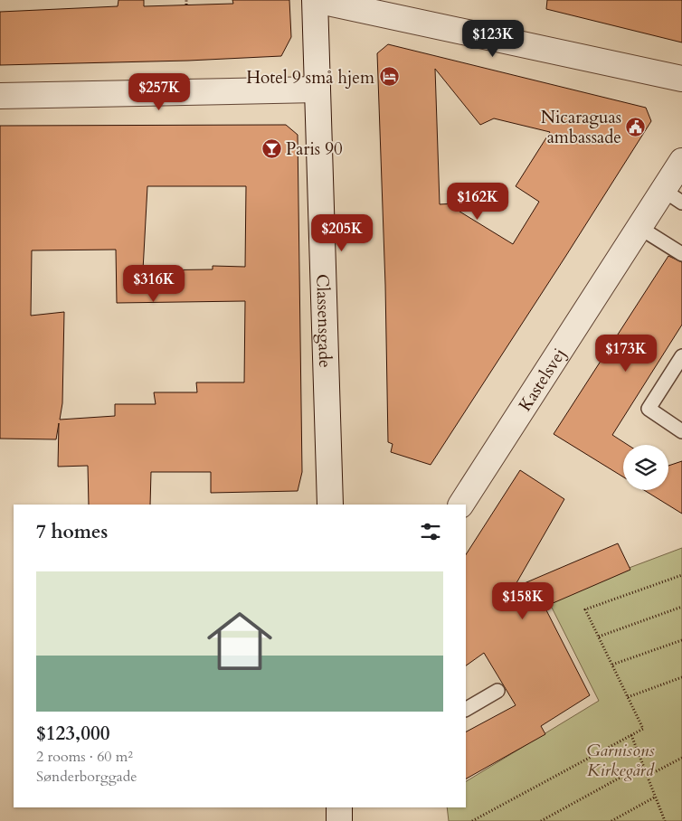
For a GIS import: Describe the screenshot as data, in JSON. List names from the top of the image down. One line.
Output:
{"streets":{"street":["Classensgade","Kastelsvej"]},"parks":["Garnisons Kirkegård"],"places":{"hotel":["Hotel 9 små hjem"],"public building":["Nicaraguas ambassade"],"bar":["Paris 90"]},"page":{"price":["$123K","$257K","$162K","$205K","$316K","$173K","$158K"],"heading":"7 homes","list":[{"name":"$123,000","note":"2 rooms · 60 m² · Sønderborggade"}]}}
